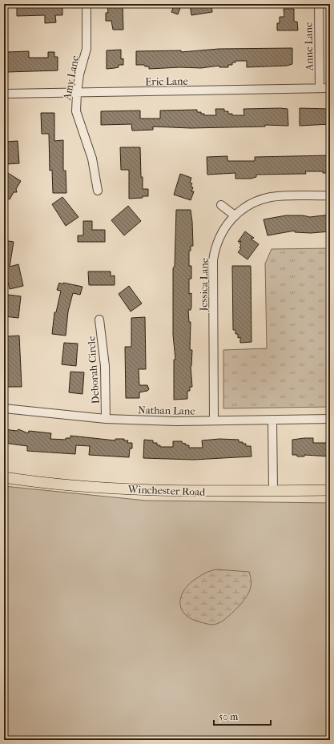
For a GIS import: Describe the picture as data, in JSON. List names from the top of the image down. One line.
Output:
{"streets":{"main road":["Winchester Road"],"street":["Anne Lane","Amy Lane","Eric Lane","Jessica Lane","Deborah Circle","Nathan Lane"]},"crossings":[["Anne Lane","Eric Lane"],["Amy Lane","Eric Lane"],["Jessica Lane","Nathan Lane"],["Deborah Circle","Nathan Lane"]],"scale_bar":"50 m"}
